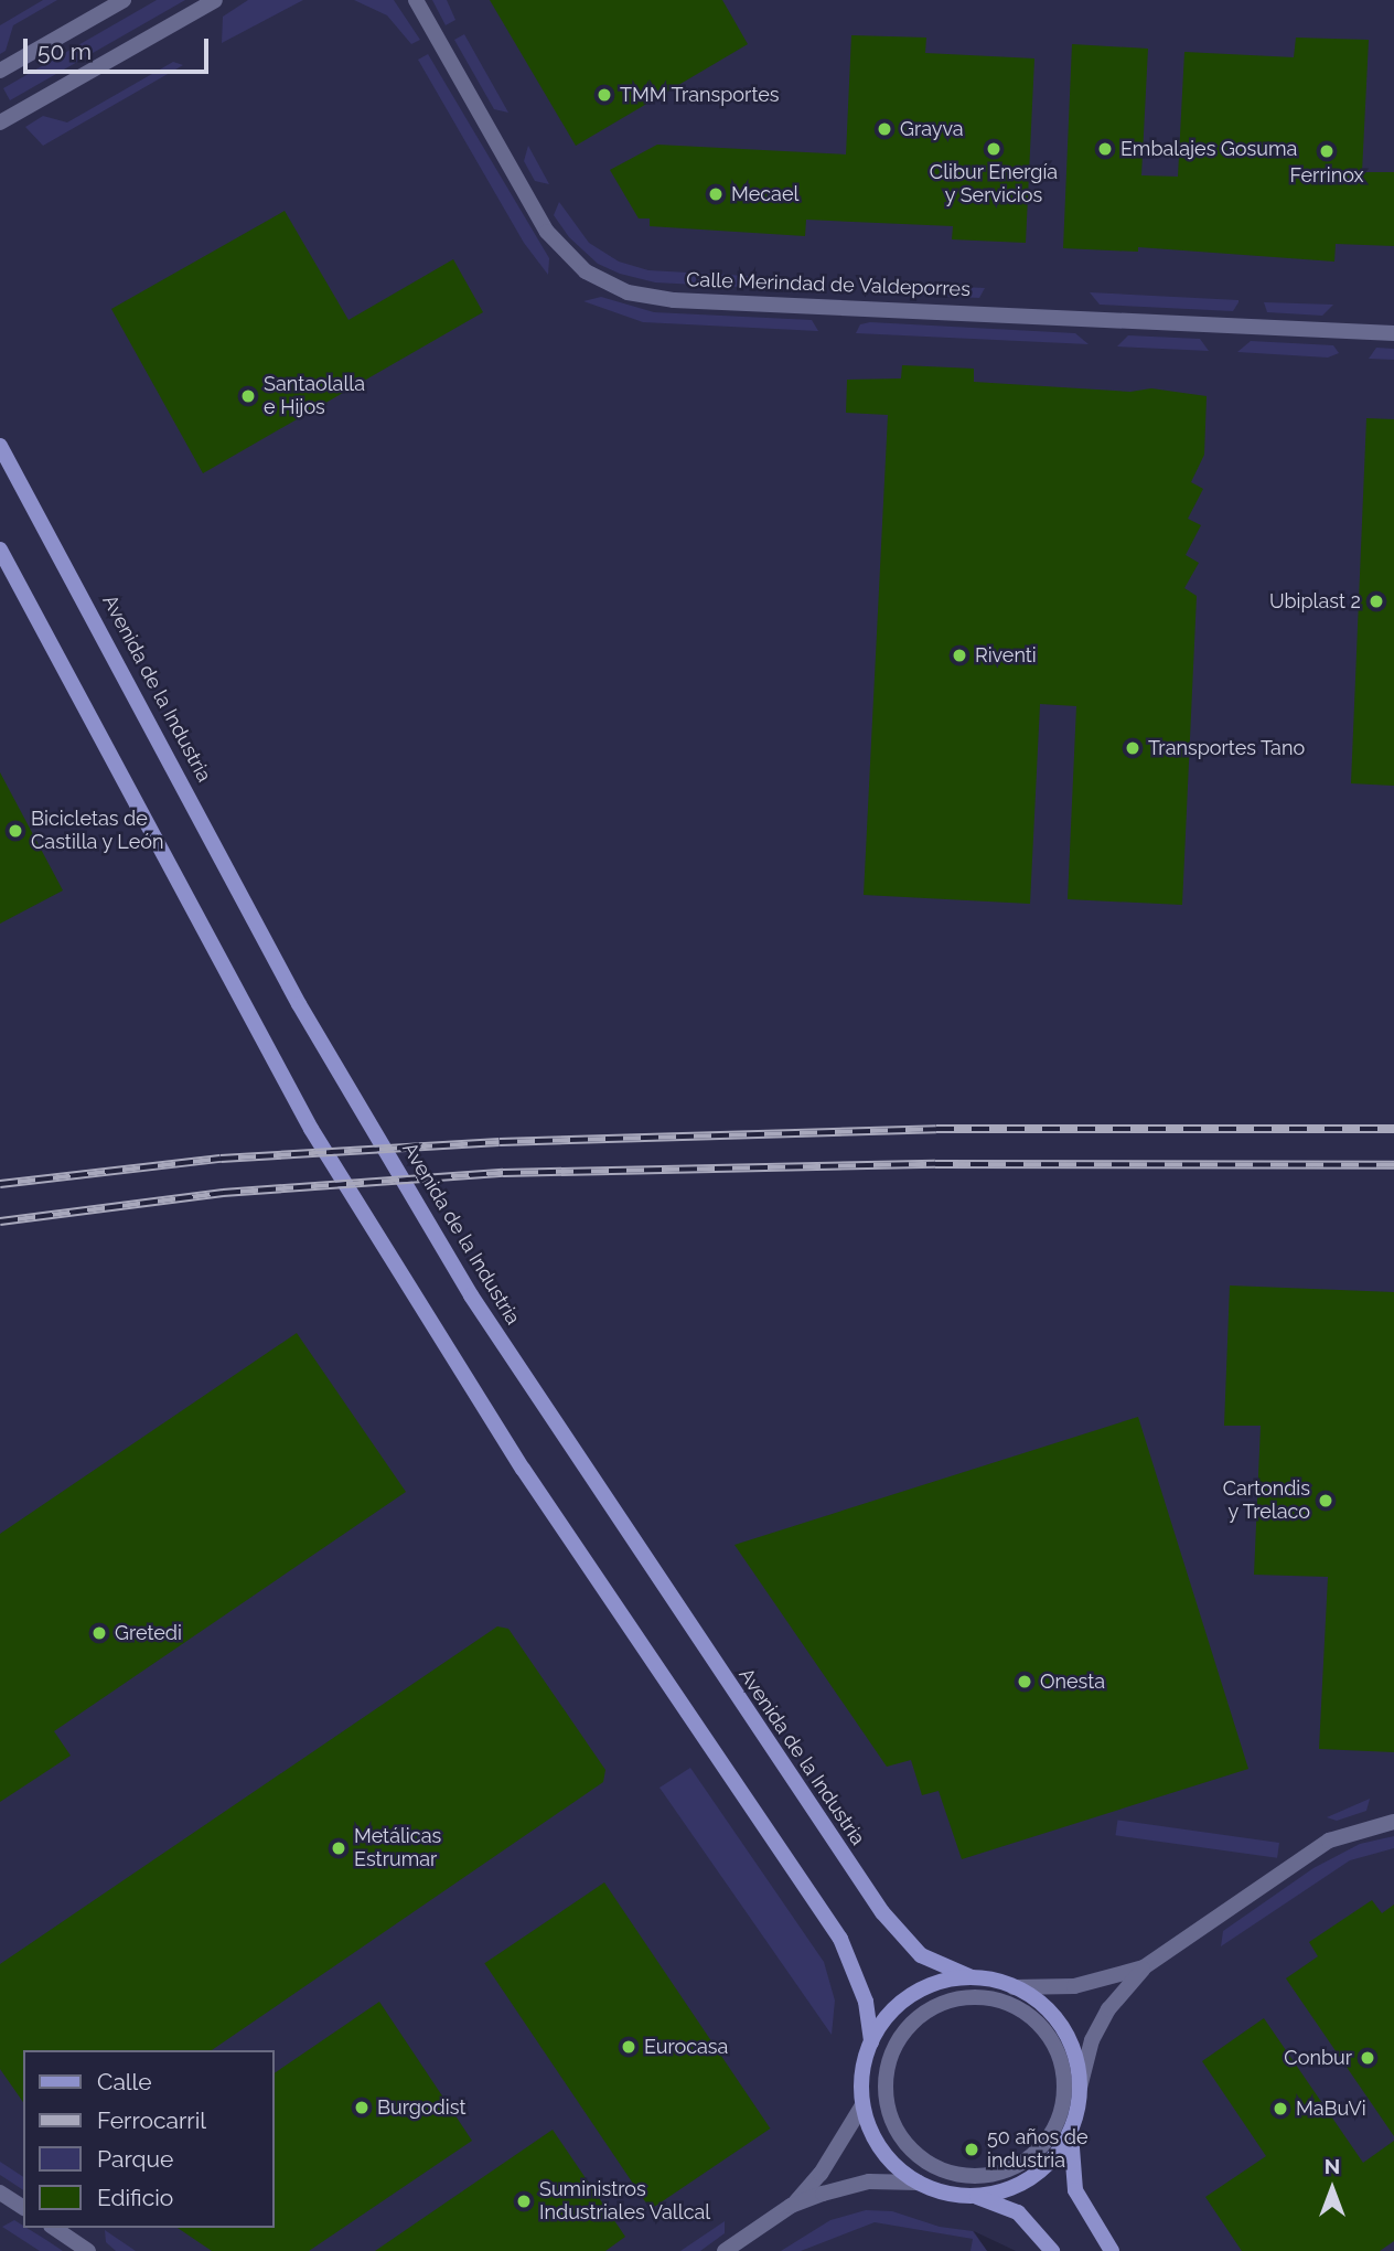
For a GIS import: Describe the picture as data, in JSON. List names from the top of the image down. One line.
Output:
{"streets":{"main road":["Avenida de la Industria"],"street":["Calle Merindad de Valdeporres"]},"places":["TMM Transportes","Grayva","Clibur Energía y Servicios","Embalajes Gosuma","Ferrinox","Mecael","Santaolalla e Hijos","Ubiplast 2","Riventi","Transportes Tano","Bicicletas de Castilla y León","Cartondis y Trelaco","Gretedi","Onesta","Metálicas Estrumar","Eurocasa","Conbur","Burgodist","MaBuVi","50 años de industria","Suministros Industriales Vallcal"],"legend":["Calle","Ferrocarril","Parque","Edificio"],"scale_bar":"50 m","north":"top"}
